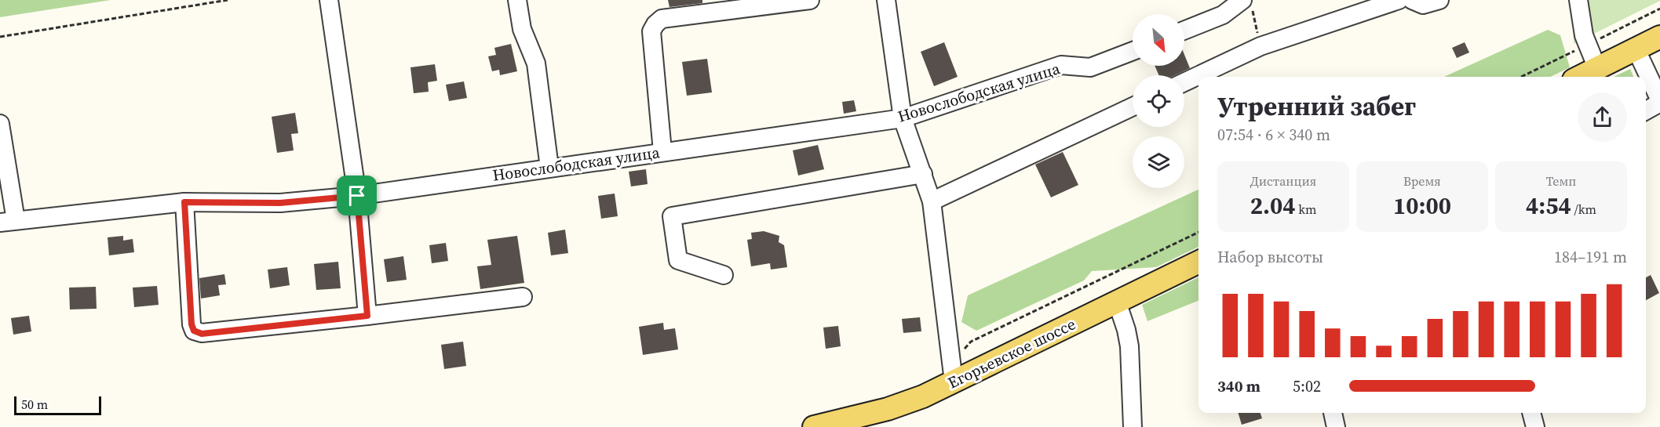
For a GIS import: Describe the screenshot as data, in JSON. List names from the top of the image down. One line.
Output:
{"streets":{"main road":["Егорьевское шоссе"],"street":["Новослободская улица"]},"scale_bar":"50 m","north":"bottom right","page":{"heading":["Утренний забег","07:54 · 6 × 340 m"],"stats":[["Дистанция","2.04 km"],["Время","10:00"],["Темп","4:54 /km"]],"chart":["Набор высоты","184–191 m"],"list":[{"name":"340 m","note":"5:02"}],"scale":"50 m"}}
